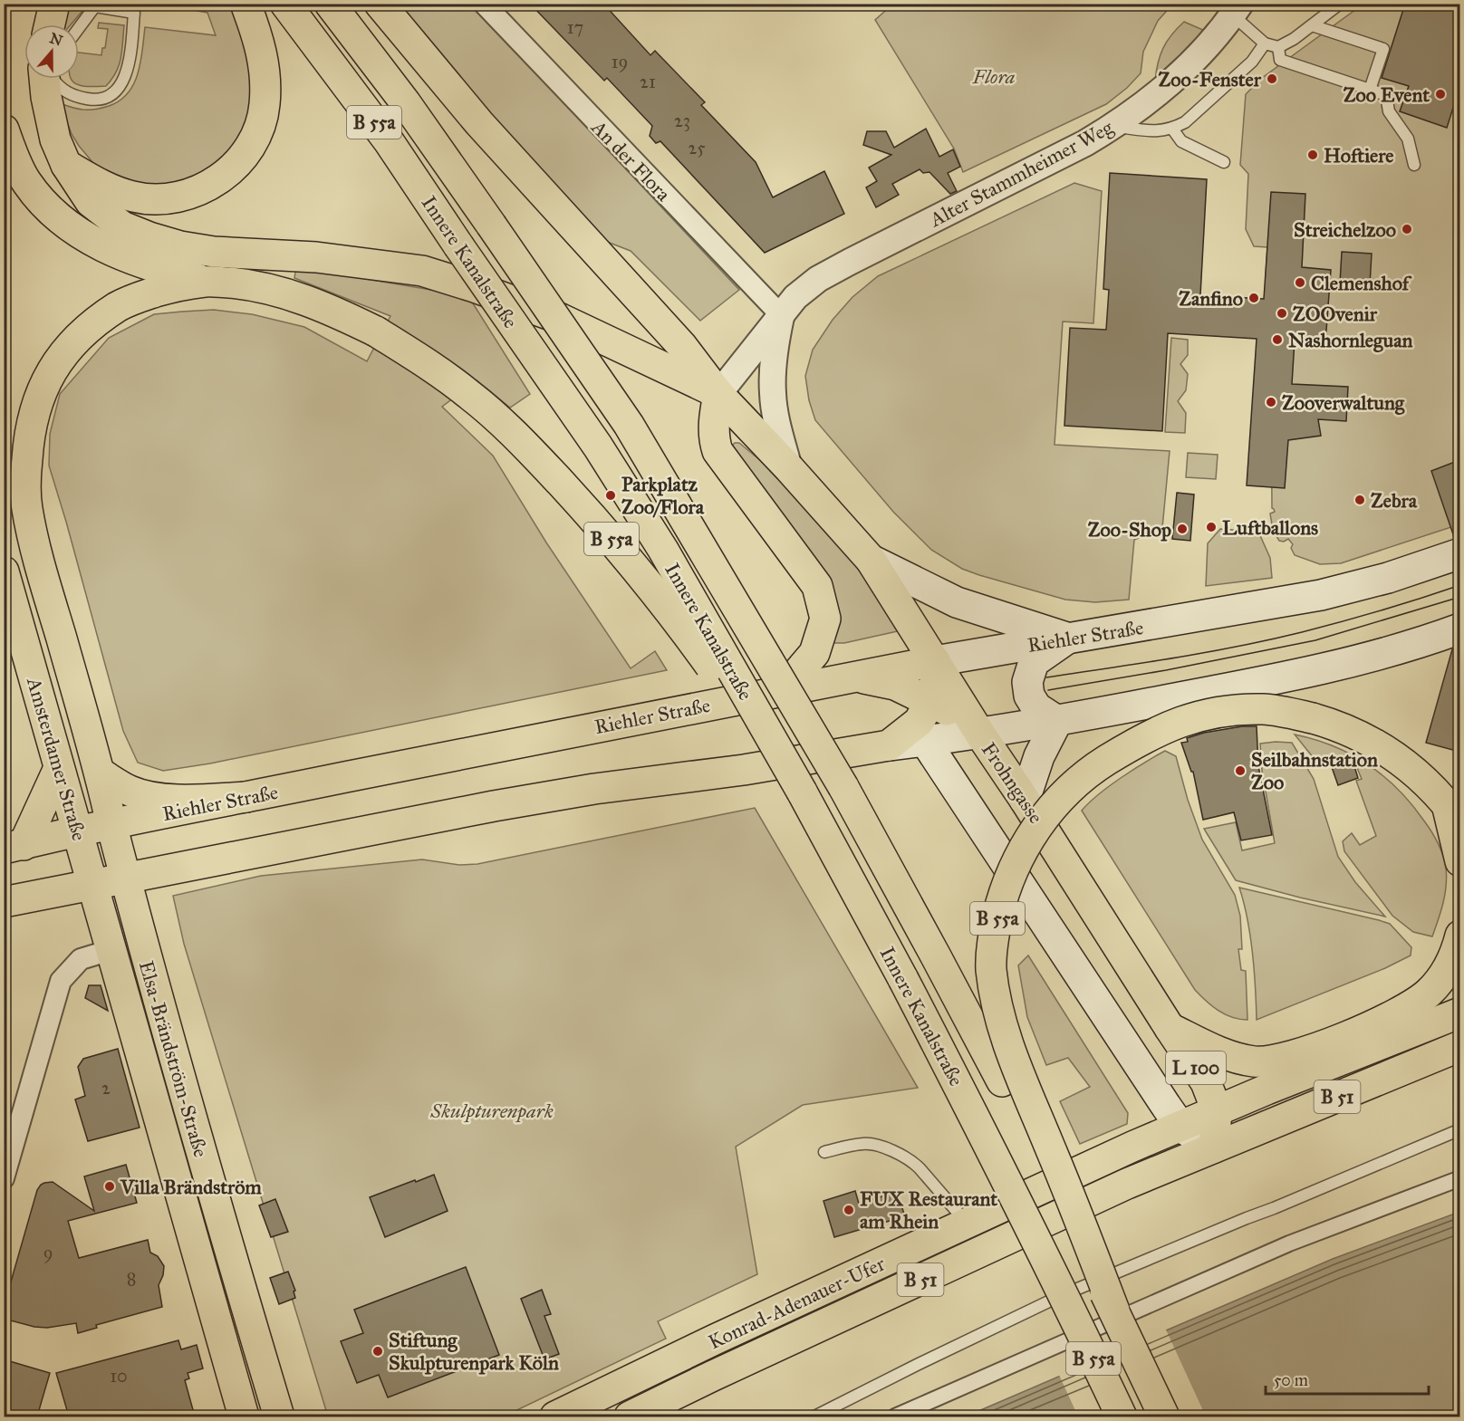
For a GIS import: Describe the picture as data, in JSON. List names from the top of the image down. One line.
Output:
{"streets":{"main road":["B 55a","Innere Kanalstraße","Riehler Straße","Amsterdamer Straße","Frohngasse","Elsa-Brändström-Straße","L 100","B 51","Konrad-Adenauer-Ufer"],"street":["An der Flora","Alter Stammheimer Weg"]},"crossings":[["B 55a","Innere Kanalstraße"],["B 55a","Elsa-Brändström-Straße"],["An der Flora","Alter Stammheimer Weg"],["Alter Stammheimer Weg","Frohngasse"],["Riehler Straße","Amsterdamer Straße"],["Riehler Straße","Frohngasse"],["Riehler Straße","Elsa-Brändström-Straße"],["Amsterdamer Straße","Elsa-Brändström-Straße"],["Frohngasse","B 51"],["Frohngasse","Konrad-Adenauer-Ufer"],["B 51","Konrad-Adenauer-Ufer"]],"parks":["Flora","Skulpturenpark"],"places":["Zoo-Fenster","Zoo Event","Hoftiere","Streichelzoo","Clemenshof","Zanfino","ZOOvenir","Nashornleguan","Zooverwaltung","Parkplatz Zoo/Flora","Zebra","Luftballons","Zoo-Shop","Seilbahnstation Zoo","Villa Brändström","FUX Restaurant am Rhein","Stiftung Skulpturenpark Köln"],"house_numbers":["17","19","21","23","25","2","9","8","10"],"scale_bar":"50 m","north":"top"}
